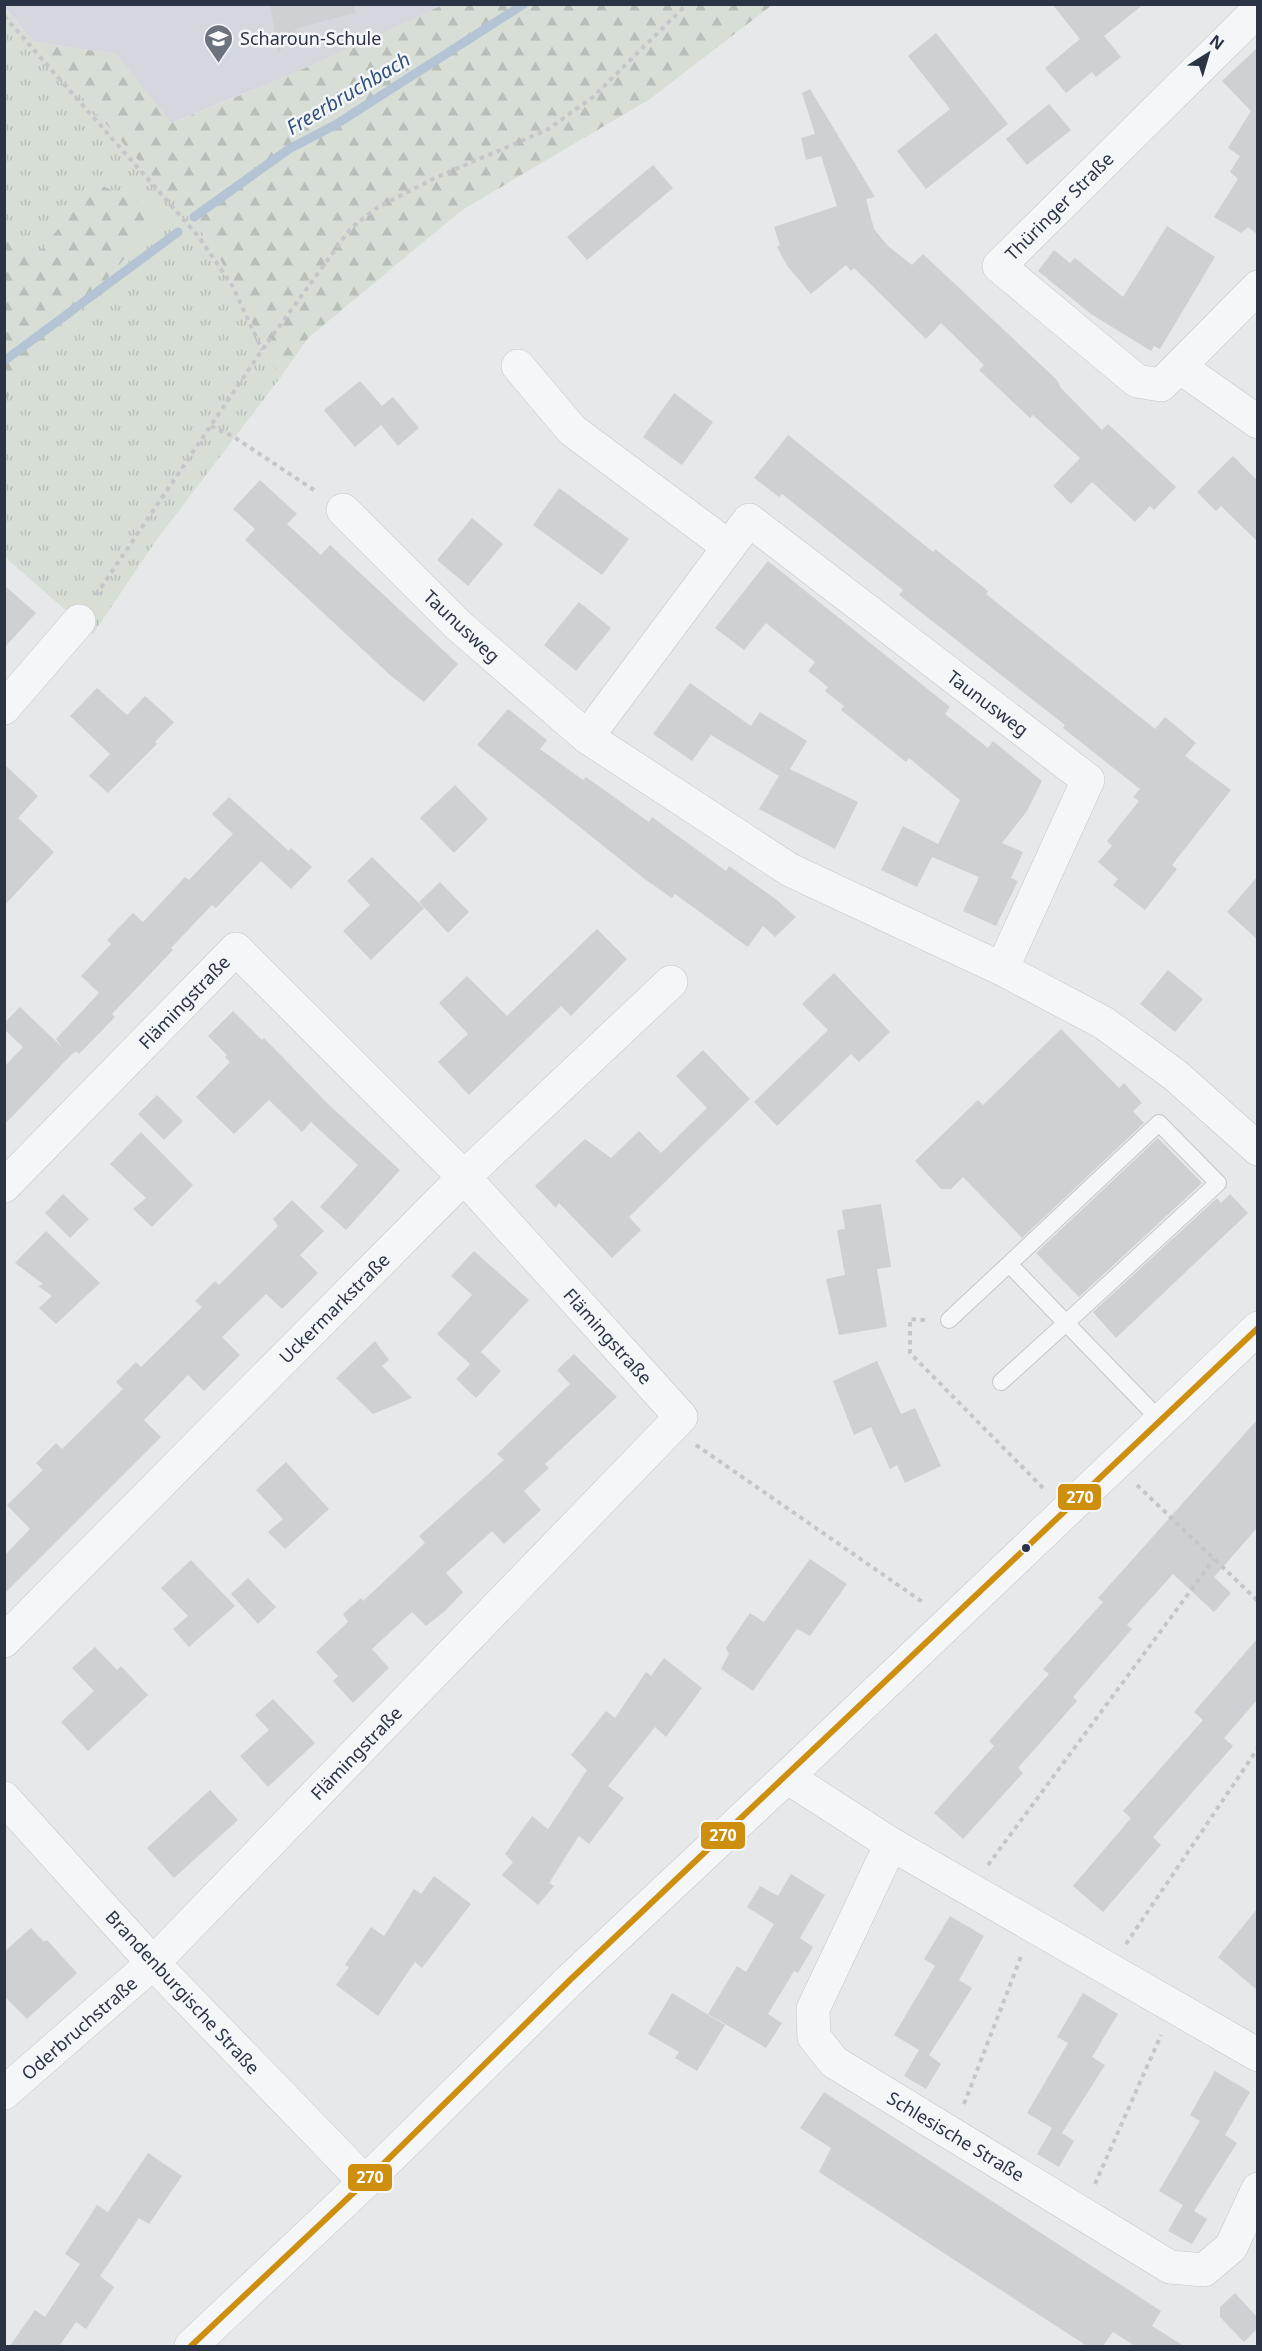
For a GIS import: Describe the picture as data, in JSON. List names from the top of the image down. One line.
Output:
{"streets":{"street":["Thüringer Straße","Taunusweg","Flämingstraße","Uckermarkstraße","Brandenburgische Straße","Oderbruchstraße","Schlesische Straße"]},"crossings":[["Flämingstraße","Uckermarkstraße"],["Flämingstraße","Brandenburgische Straße"],["Flämingstraße","Oderbruchstraße"],["Brandenburgische Straße","Oderbruchstraße"]],"water":["Freerbruchbach"],"places":{"school or university":["Scharoun-Schule"]},"lines":["transit line 270"],"north":"top right"}
